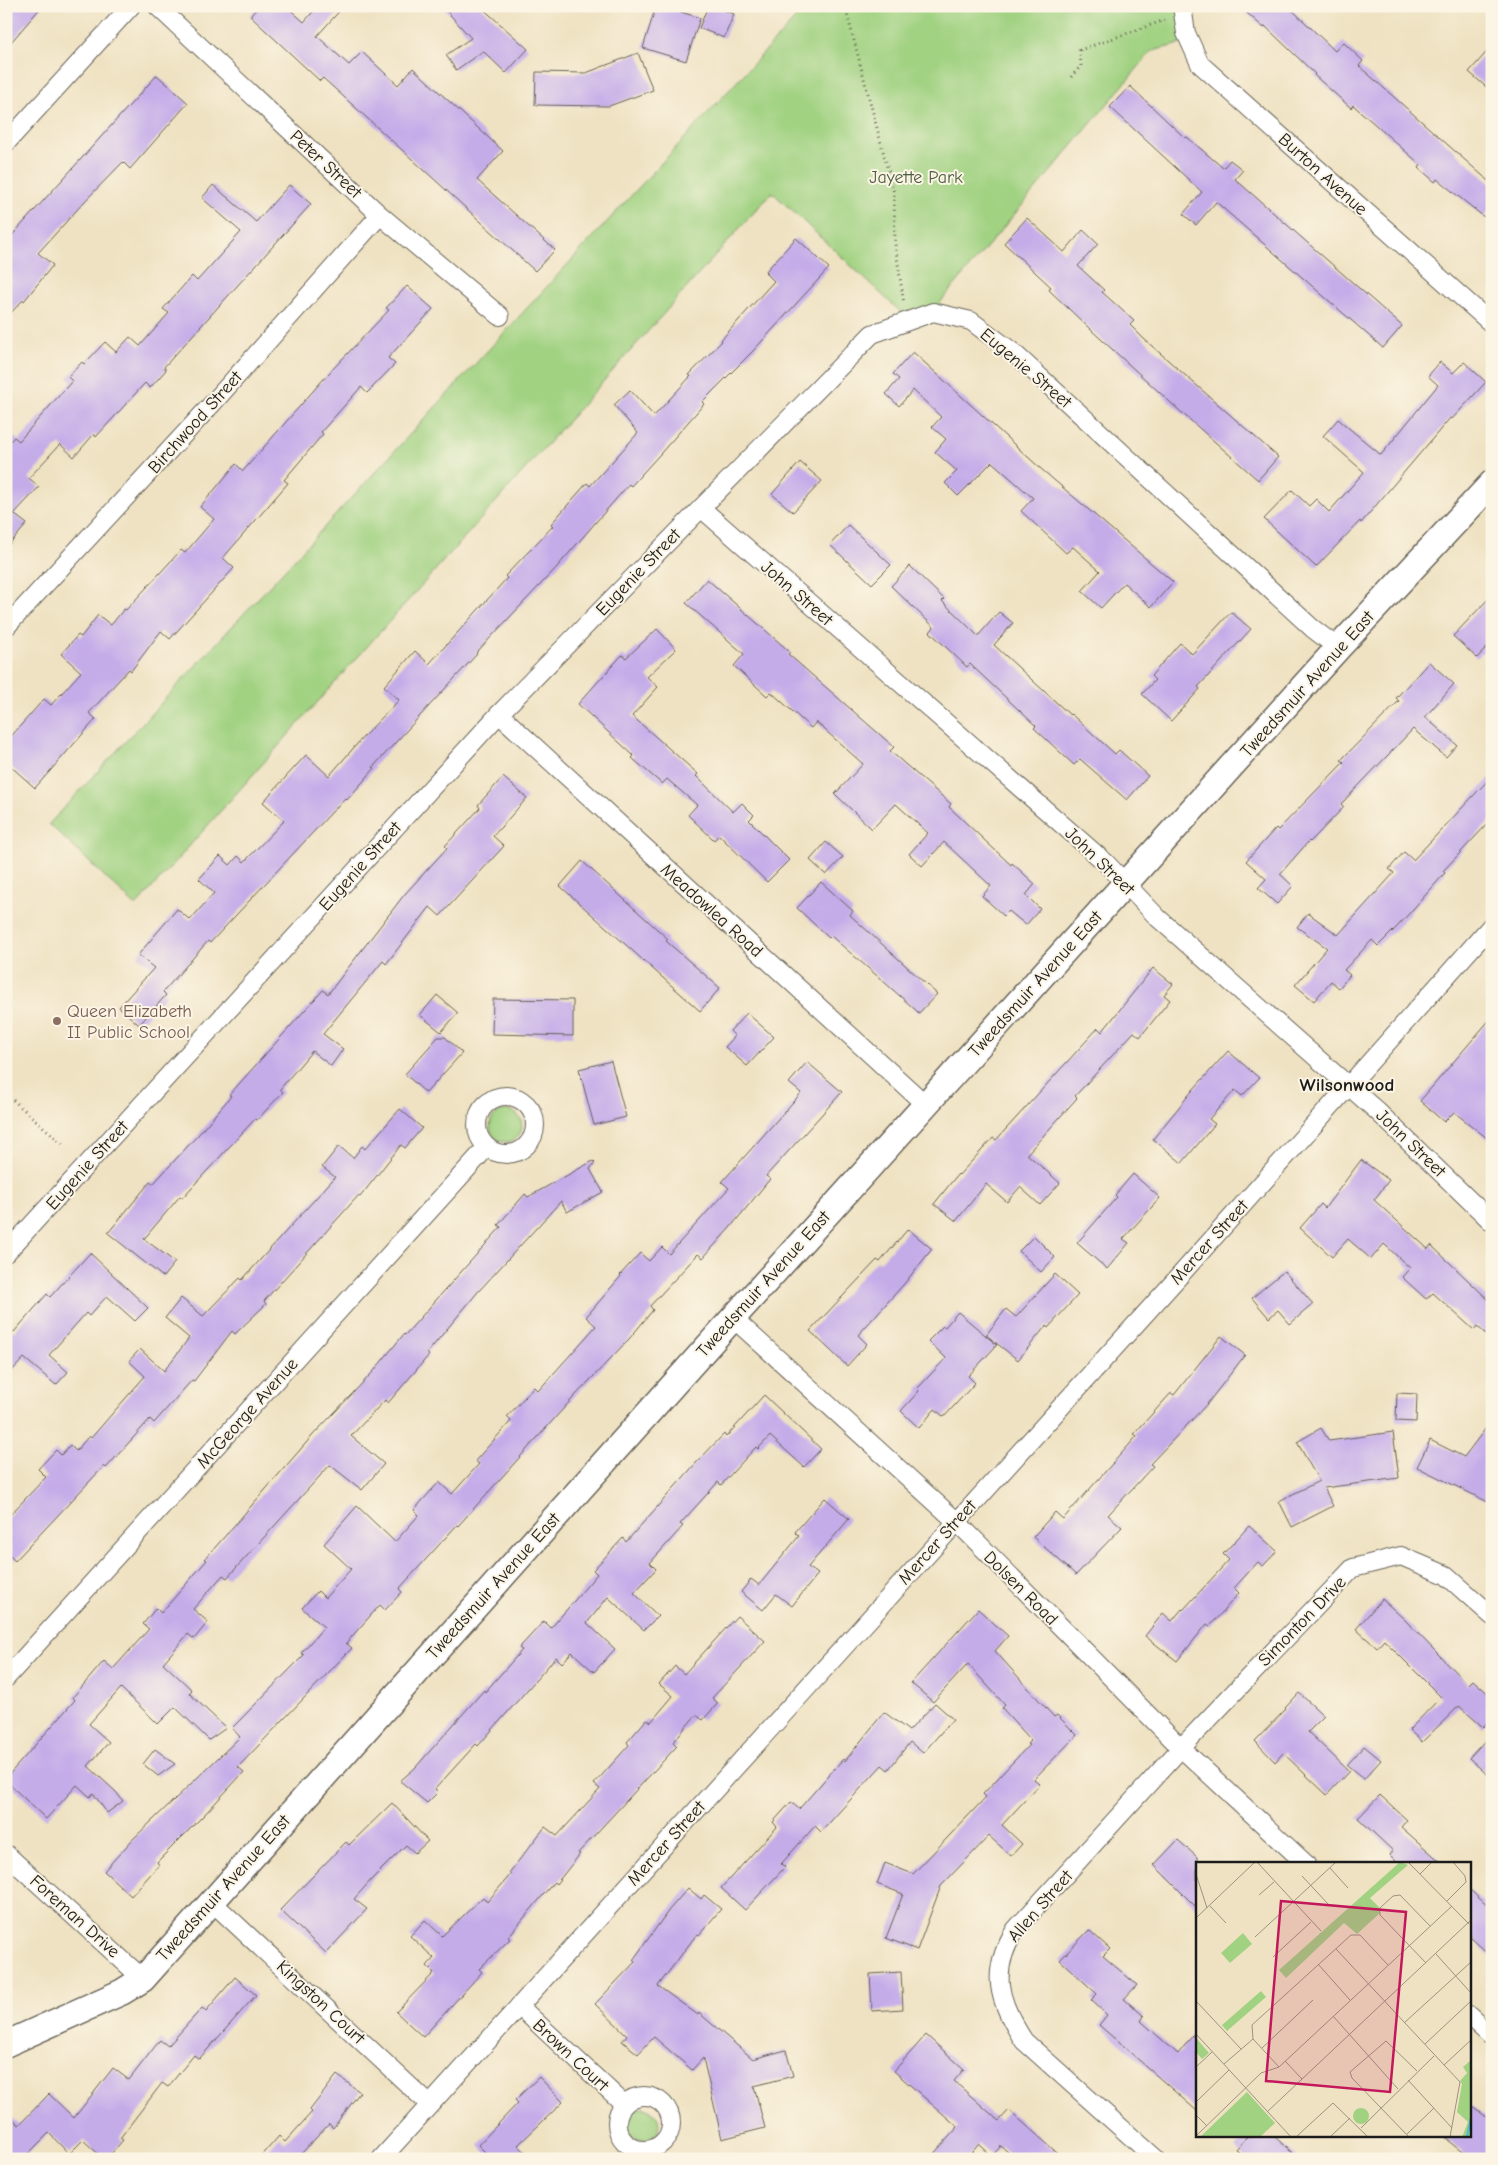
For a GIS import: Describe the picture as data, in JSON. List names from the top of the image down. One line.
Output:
{"streets":{"street":["Peter Street","Burton Avenue","Eugenie Street","Birchwood Street","John Street","Tweedsmuir Avenue East","Meadowlea Road","Mercer Street","McGeorge Avenue","Dolsen Road","Simonton Drive","Allen Street","Foreman Drive","Kingston Court","Brown Court"]},"crossings":[["Peter Street","Birchwood Street"],["Eugenie Street","John Street"],["Eugenie Street","Tweedsmuir Avenue East"],["Eugenie Street","Meadowlea Road"],["John Street","Tweedsmuir Avenue East"],["John Street","Mercer Street"],["Tweedsmuir Avenue East","Meadowlea Road"],["Tweedsmuir Avenue East","Dolsen Road"],["Tweedsmuir Avenue East","Foreman Drive"],["Tweedsmuir Avenue East","Kingston Court"],["Mercer Street","Dolsen Road"],["Mercer Street","Kingston Court"],["Mercer Street","Brown Court"],["Dolsen Road","Simonton Drive"],["Dolsen Road","Allen Street"],["Simonton Drive","Allen Street"]],"districts":["Wilsonwood"],"parks":["Jayette Park"],"places":["Queen Elizabeth II Public School"]}
